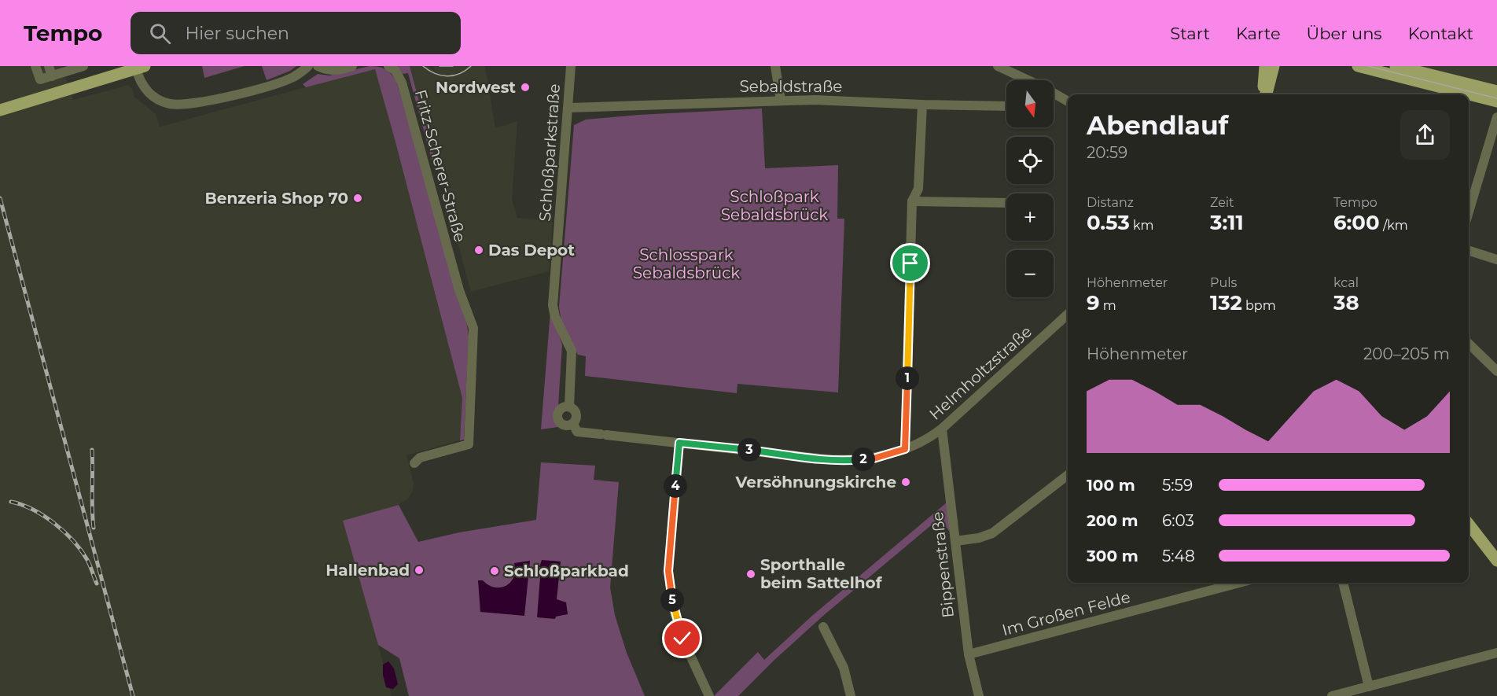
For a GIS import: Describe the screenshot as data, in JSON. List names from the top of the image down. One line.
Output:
{"streets":{"street":["Sebaldstraße","Schloßparkstraße","Fritz-Scherer-Straße","Helmholtzstraße","Bippenstraße","Im Großen Felde"]},"crossings":[["Sebaldstraße","Schloßparkstraße"],["Schloßparkstraße","Helmholtzstraße"],["Helmholtzstraße","Bippenstraße"],["Bippenstraße","Im Großen Felde"]],"parks":["Schloßpark Sebaldsbrück","Schlosspark Sebaldsbrück"],"places":["Nordwest","Benzeria Shop 70","Das Depot","Versöhnungskirche","Hallenbad","Schloßparkbad","Sporthalle beim Sattelhof"],"north":"bottom","page":{"header":"Tempo","search":"Hier suchen","nav":["Start","Karte","Über uns","Kontakt"],"map_buttons":["+","−"],"heading":["Abendlauf","20:59"],"stats":[["Distanz","0.53 km"],["Zeit","3:11"],["Tempo","6:00 /km"],["Höhenmeter","9 m"],["Puls","132 bpm"],["kcal","38"]],"chart":["Höhenmeter","200–205 m"],"pins":["1","3","2","4","5"],"list":[{"name":"100 m","note":"5:59"},{"name":"200 m","note":"6:03"},{"name":"300 m","note":"5:48"}]}}
